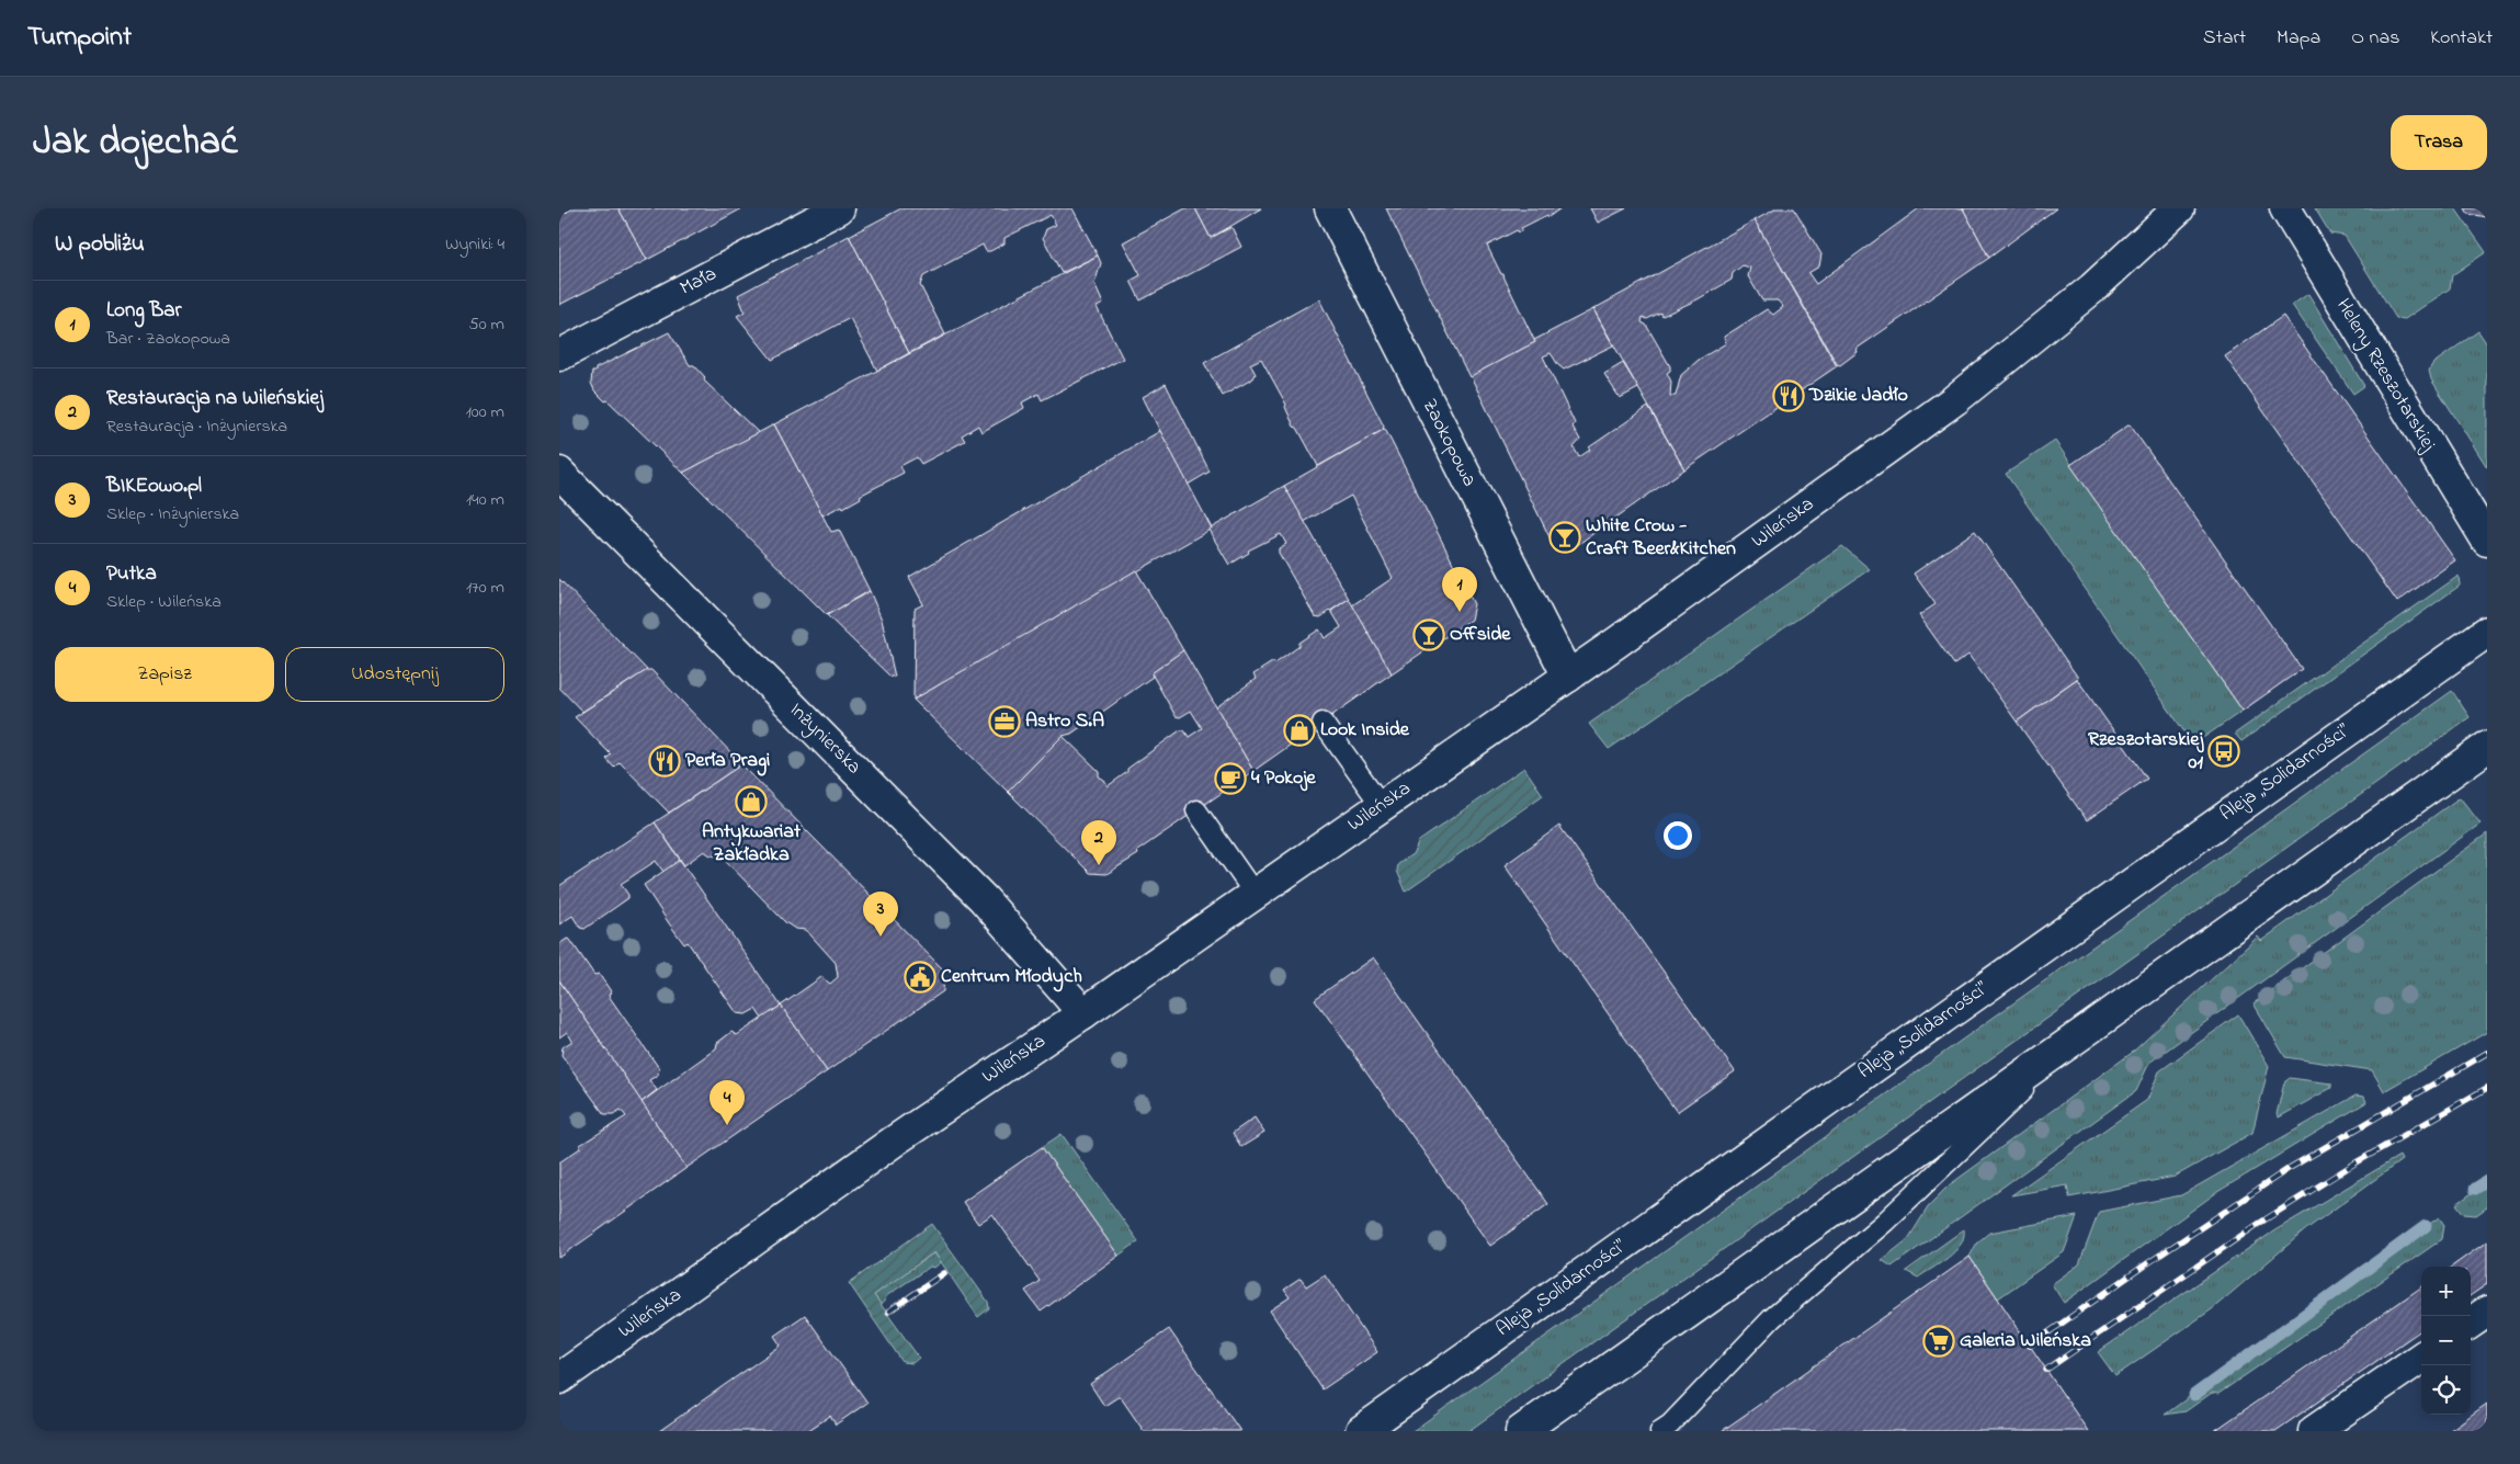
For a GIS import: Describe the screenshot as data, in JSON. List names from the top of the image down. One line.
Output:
{"streets":{"street":["Mała","Heleny Rzeszotarskiej","Zaokopowa","Wileńska","Inżynierska","Aleja „Solidarności”"]},"crossings":[["Zaokopowa","Wileńska"],["Wileńska","Inżynierska"]],"places":{"restaurant":["Dzikie Jadło","Perła Pragi"],"bar":["White Crow - Craft Beer&Kitchen","Offside"],"office":["Astro S.A"],"shop":["Look Inside","Antykwariat Zakładka"],"bus stop":["Rzeszotarskiej 01"],"cafe":["4 Pokoje"],"public building":["Centrum Młodych"],"supermarket":["Galeria Wileńska"]},"page":{"header":"Turnpoint","nav":["Start","Mapa","O nas","Kontakt"],"title":"Jak dojechać","buttons":["Trasa",["Zapisz","Udostępnij"]],"heading":["W pobliżu","Wyniki: 4"],"list":[{"mark":"1","name":"Long Bar","note":"Bar · Zaokopowa","value":"50 m"},{"mark":"2","name":"Restauracja na Wileńskiej","note":"Restauracja · Inżynierska","value":"100 m"},{"mark":"3","name":"BIKEowo.pl","note":"Sklep · Inżynierska","value":"140 m"},{"mark":"4","name":"Putka","note":"Sklep · Wileńska","value":"170 m"}],"pins":["1","2","3","4"],"map_buttons":["+","−"]}}
